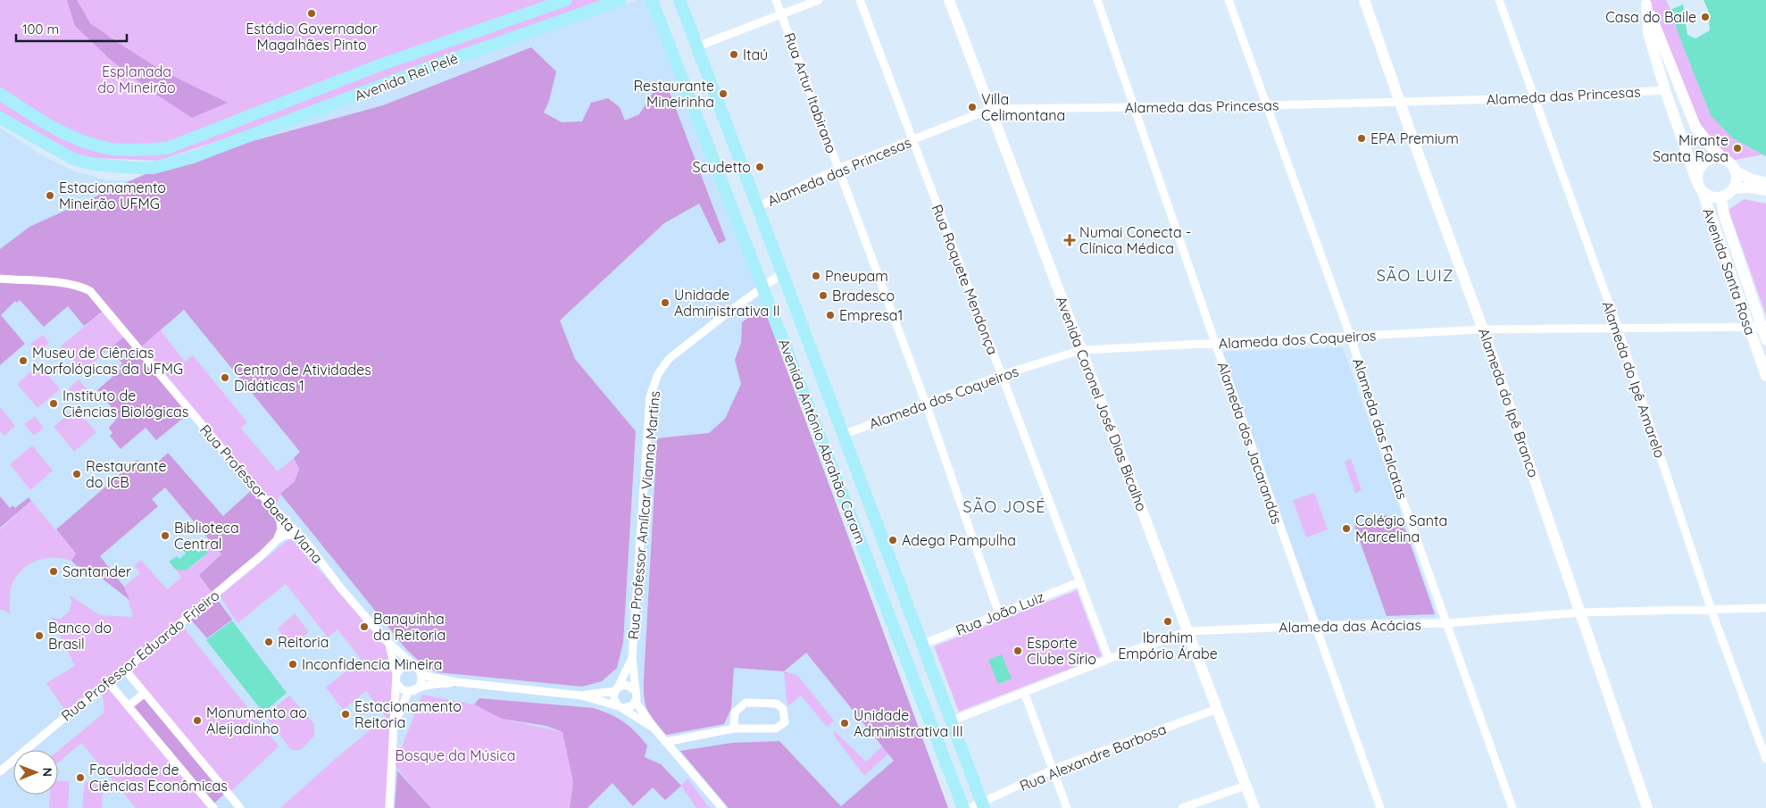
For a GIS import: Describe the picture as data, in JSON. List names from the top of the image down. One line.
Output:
{"streets":{"main road":["Avenida Rei Pelé","Avenida Antônio Abrahão Caram"],"street":["Rua Artur Itabirano","Alameda das Princesas","Avenida Santa Rosa","Rua Roquete Mendonça","Alameda dos Coqueiros","Alameda do Ipê Amarelo","Alameda do Ipê Branco","Avenida Coronel José Dias Bicalho","Alameda das Falcatas","Alameda dos Jacarandás","Rua Professor Baeta Viana","Rua Professor Amílcar Vianna Martins","Rua João Luiz","Alameda das Acácias","Rua Professor Eduardo Frieiro","Rua Alexandre Barbosa"]},"crossings":[["Rua Artur Itabirano","Alameda das Princesas"],["Rua Artur Itabirano","Alameda dos Coqueiros"],["Rua Artur Itabirano","Rua João Luiz"],["Alameda das Princesas","Rua Roquete Mendonça"],["Alameda das Princesas","Alameda do Ipê Amarelo"],["Alameda das Princesas","Alameda do Ipê Branco"],["Alameda das Princesas","Avenida Coronel José Dias Bicalho"],["Alameda das Princesas","Alameda das Falcatas"],["Alameda das Princesas","Avenida Antônio Abrahão Caram"],["Alameda das Princesas","Alameda dos Jacarandás"],["Avenida Santa Rosa","Alameda dos Coqueiros"],["Rua Roquete Mendonça","Alameda dos Coqueiros"],["Rua Roquete Mendonça","Rua João Luiz"],["Rua Roquete Mendonça","Alameda das Acácias"],["Alameda dos Coqueiros","Alameda do Ipê Amarelo"],["Alameda dos Coqueiros","Alameda do Ipê Branco"],["Alameda dos Coqueiros","Avenida Coronel José Dias Bicalho"],["Alameda dos Coqueiros","Alameda das Falcatas"],["Alameda dos Coqueiros","Avenida Antônio Abrahão Caram"],["Alameda dos Coqueiros","Alameda dos Jacarandás"],["Alameda do Ipê Amarelo","Alameda das Acácias"],["Alameda do Ipê Branco","Alameda das Acácias"],["Avenida Coronel José Dias Bicalho","Alameda das Acácias"],["Avenida Coronel José Dias Bicalho","Rua Alexandre Barbosa"],["Alameda das Falcatas","Alameda das Acácias"],["Avenida Antônio Abrahão Caram","Rua Professor Amílcar Vianna Martins"],["Avenida Antônio Abrahão Caram","Rua João Luiz"],["Avenida Antônio Abrahão Caram","Alameda das Acácias"],["Avenida Antônio Abrahão Caram","Rua Alexandre Barbosa"],["Alameda dos Jacarandás","Alameda das Acácias"]],"districts":["SÃO LUIZ","SÃO JOSÉ"],"parks":["Esplanada do Mineirão","Bosque da Música"],"places":{"other":["Estádio Governador Magalhães Pinto","Casa do Baile","Itaú","Restaurante Mineirinha","Villa Celimontana","EPA Premium","Mirante Santa Rosa","Scudetto","Estacionamento Mineirão UFMG","Pneupam","Bradesco","Unidade Administrativa II","Empresa1","Museu de Ciências Morfológicas da UFMG","Centro de Atividades Didáticas 1","Instituto de Ciências Biológicas","Restaurante do ICB","Colégio Santa Marcelina","Biblioteca Central","Adega Pampulha","Santander","Ibrahim Empório Árabe","Banquinha da Reitoria","Banco do Brasil","Reitoria","Esporte Clube Sírio","Inconfidencia Mineira","Estacionamento Reitoria","Monumento ao Aleijadinho","Unidade Administrativa III","Faculdade de Ciências Econômicas"],"health":["Numai Conecta - Clínica Médica"]},"scale_bar":"100 m","north":"right"}
